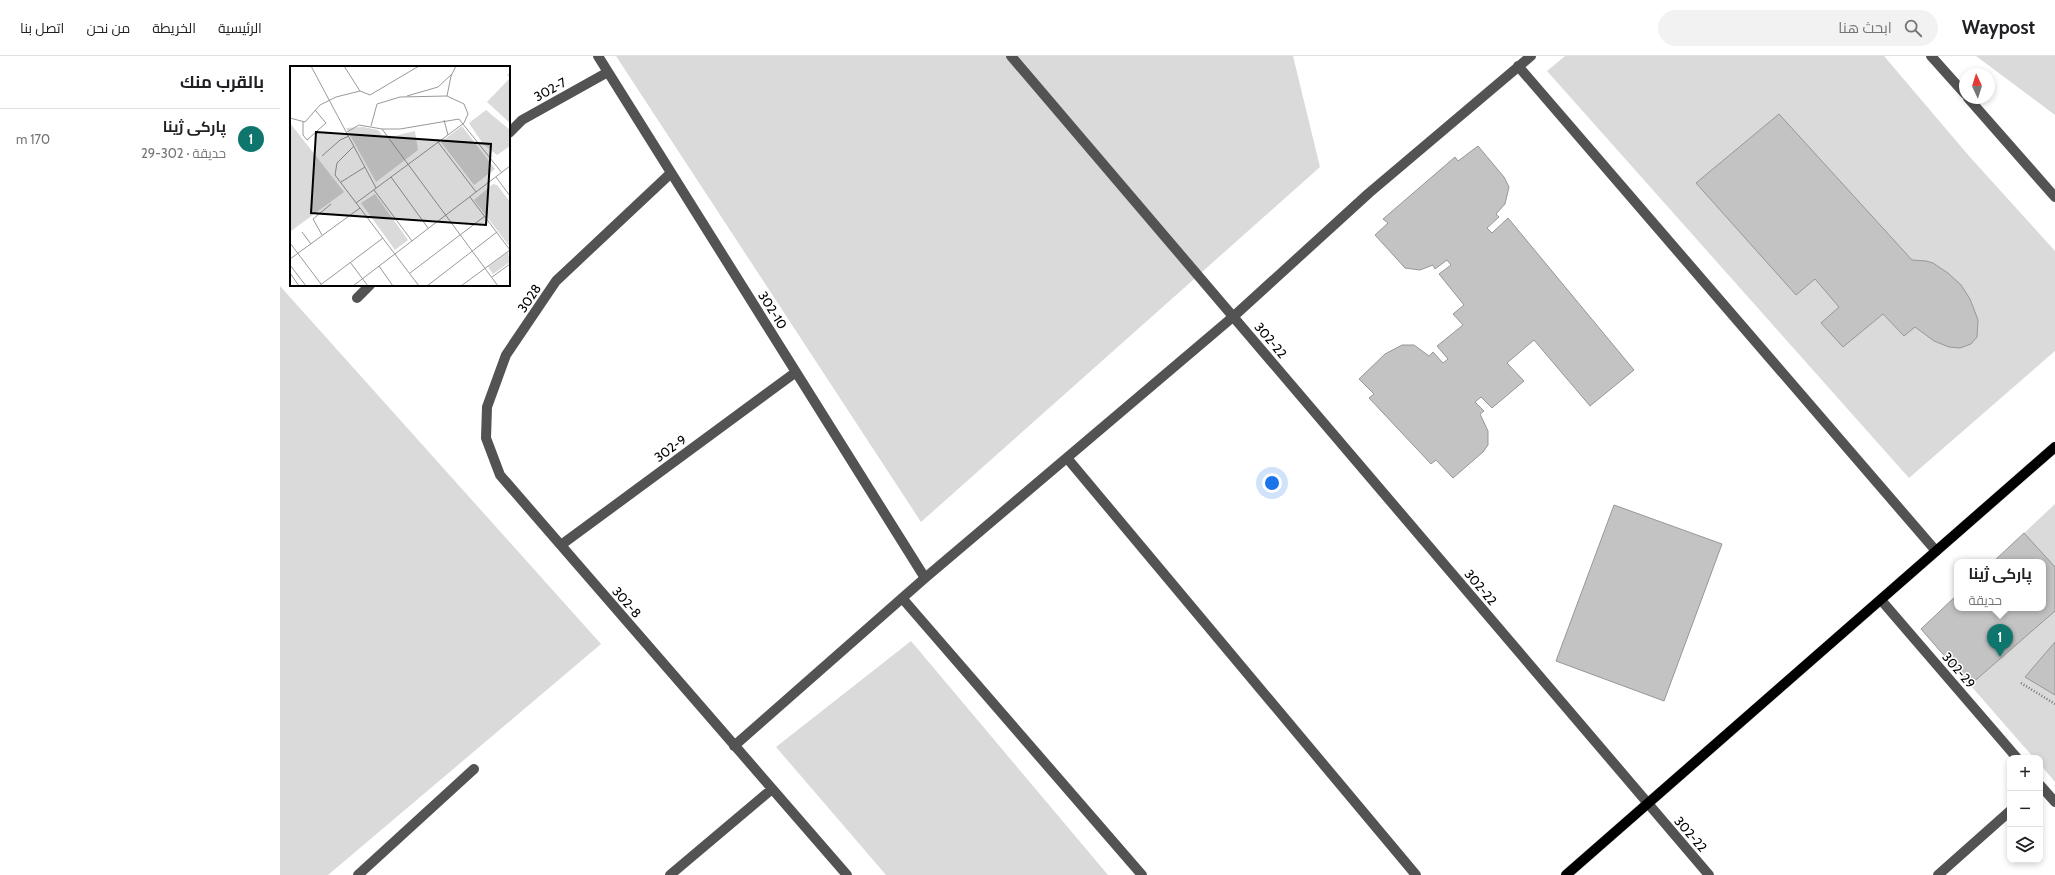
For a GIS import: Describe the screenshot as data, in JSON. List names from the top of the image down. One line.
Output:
{"streets":{"street":["302-7","3028","302-10","302-22","302-9","302-8","302-29"]},"crossings":[["302-7","302-10"],["3028","302-10"],["3028","302-8"],["302-10","302-9"],["302-9","302-8"]],"north":"top","page":{"header":"Waypost","search":"ابحث هنا","nav":["الرئيسية","الخريطة","من نحن","اتصل بنا"],"heading":"بالقرب منك","list":[{"mark":"1","name":"پارکی ژینا","note":"حديقة · 302-29","value":"170 m"}],"popup":["پارکی ژینا","حديقة"],"pins":"1","map_buttons":["+","−"]}}
